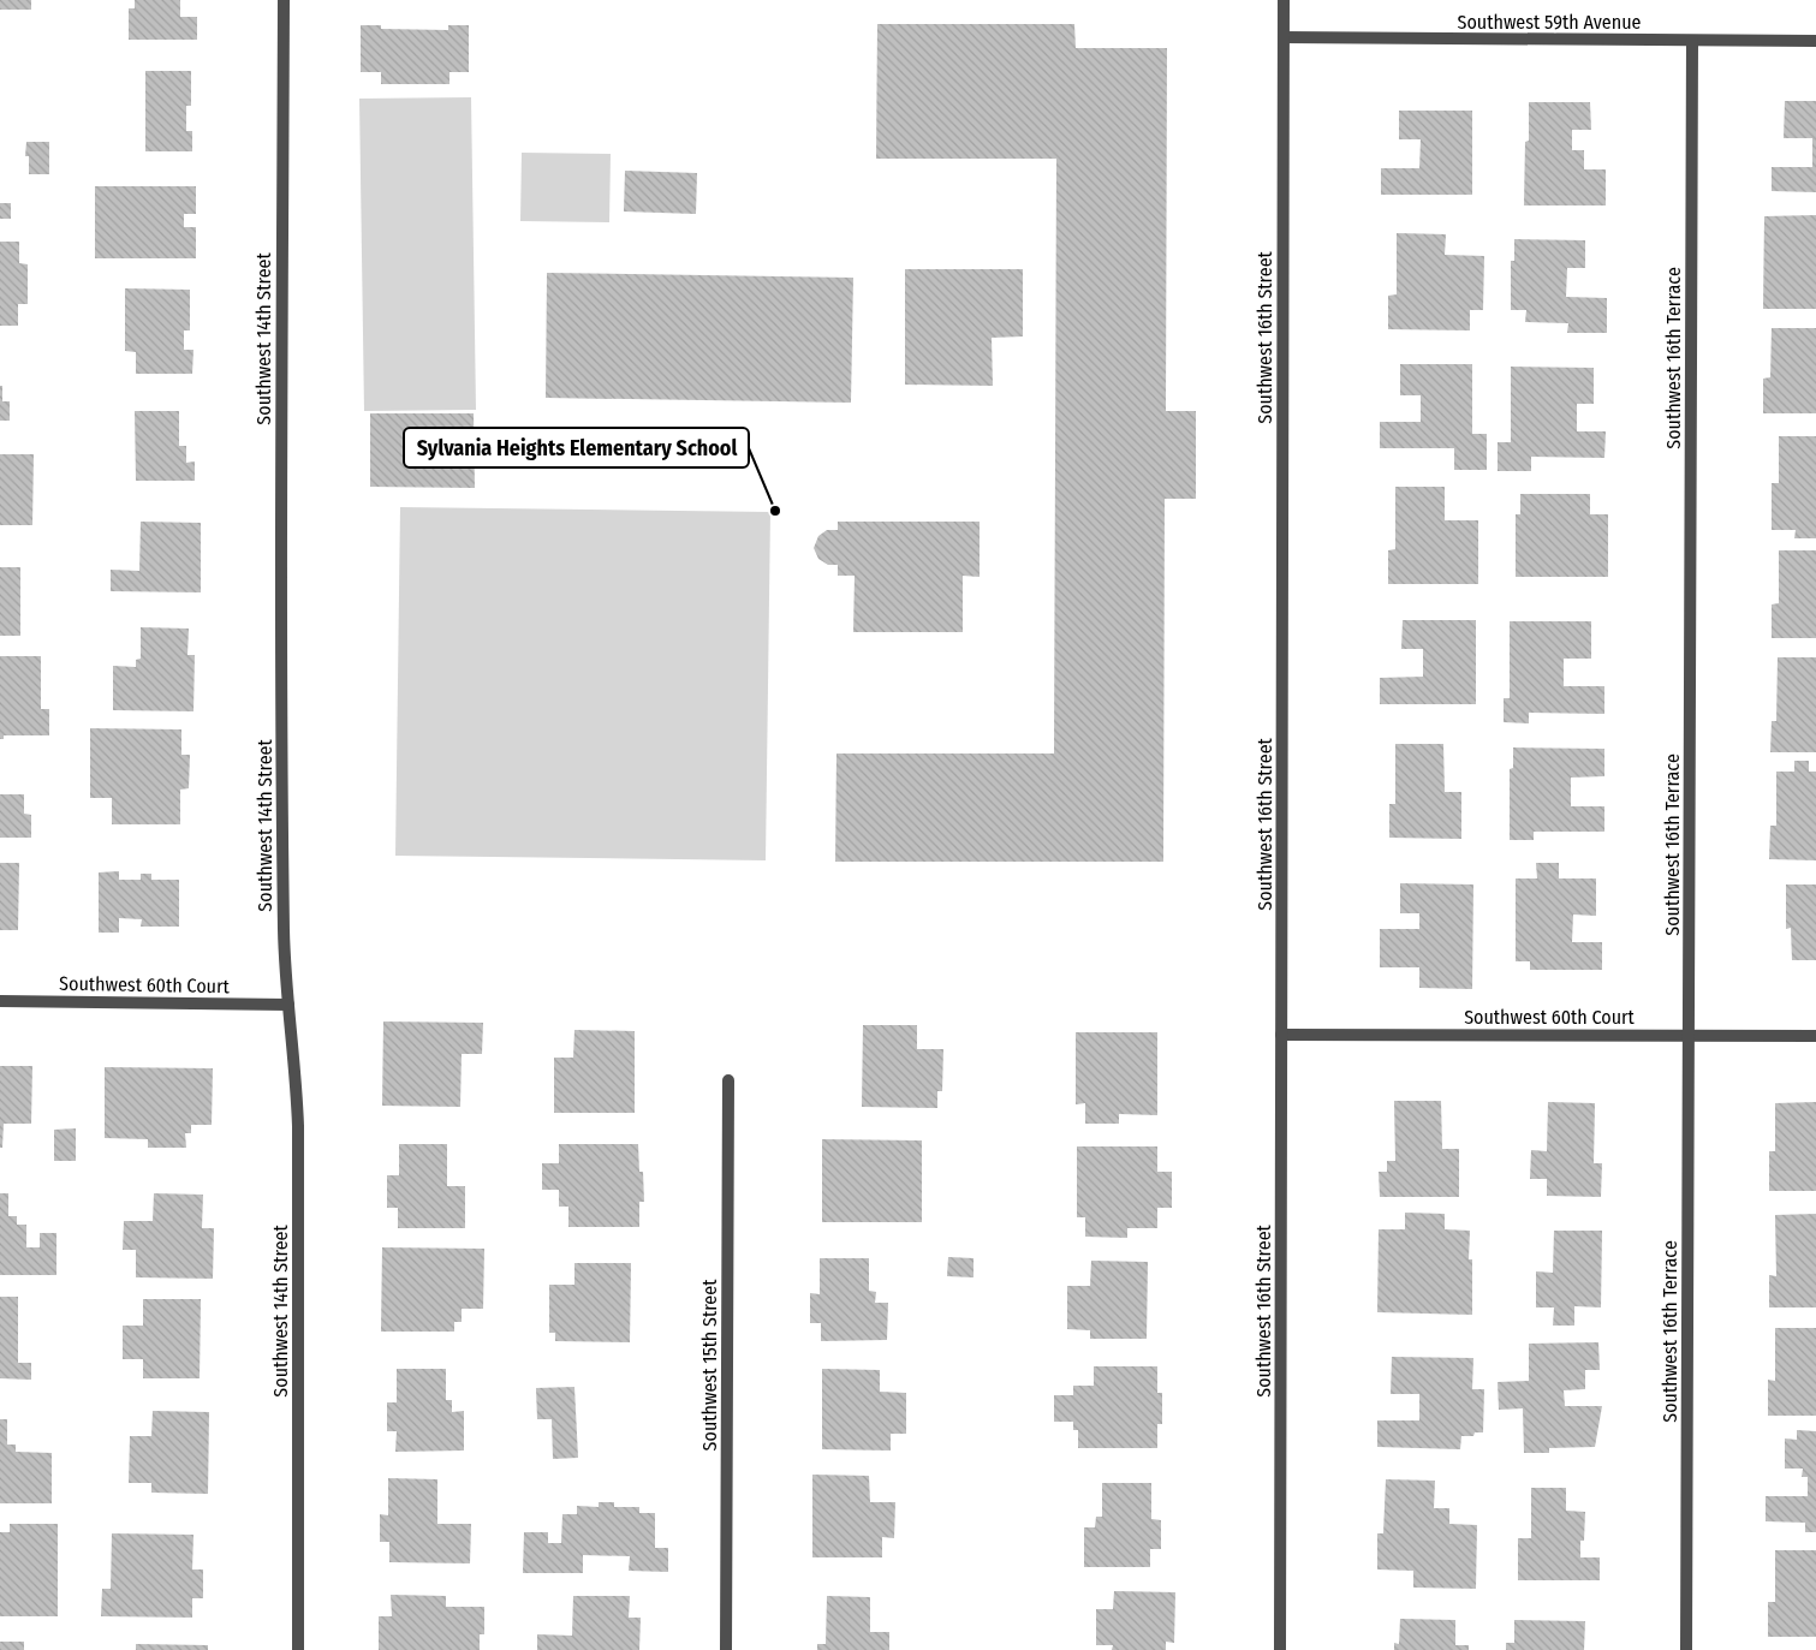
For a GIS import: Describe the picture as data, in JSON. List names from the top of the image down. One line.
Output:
{"streets":{"street":["Southwest 59th Avenue","Southwest 16th Street","Southwest 14th Street","Southwest 16th Terrace","Southwest 60th Court","Southwest 15th Street"]},"crossings":[["Southwest 59th Avenue","Southwest 16th Street"],["Southwest 59th Avenue","Southwest 16th Terrace"],["Southwest 16th Street","Southwest 60th Court"],["Southwest 14th Street","Southwest 60th Court"],["Southwest 16th Terrace","Southwest 60th Court"]],"places":["Sylvania Heights Elementary School"]}
